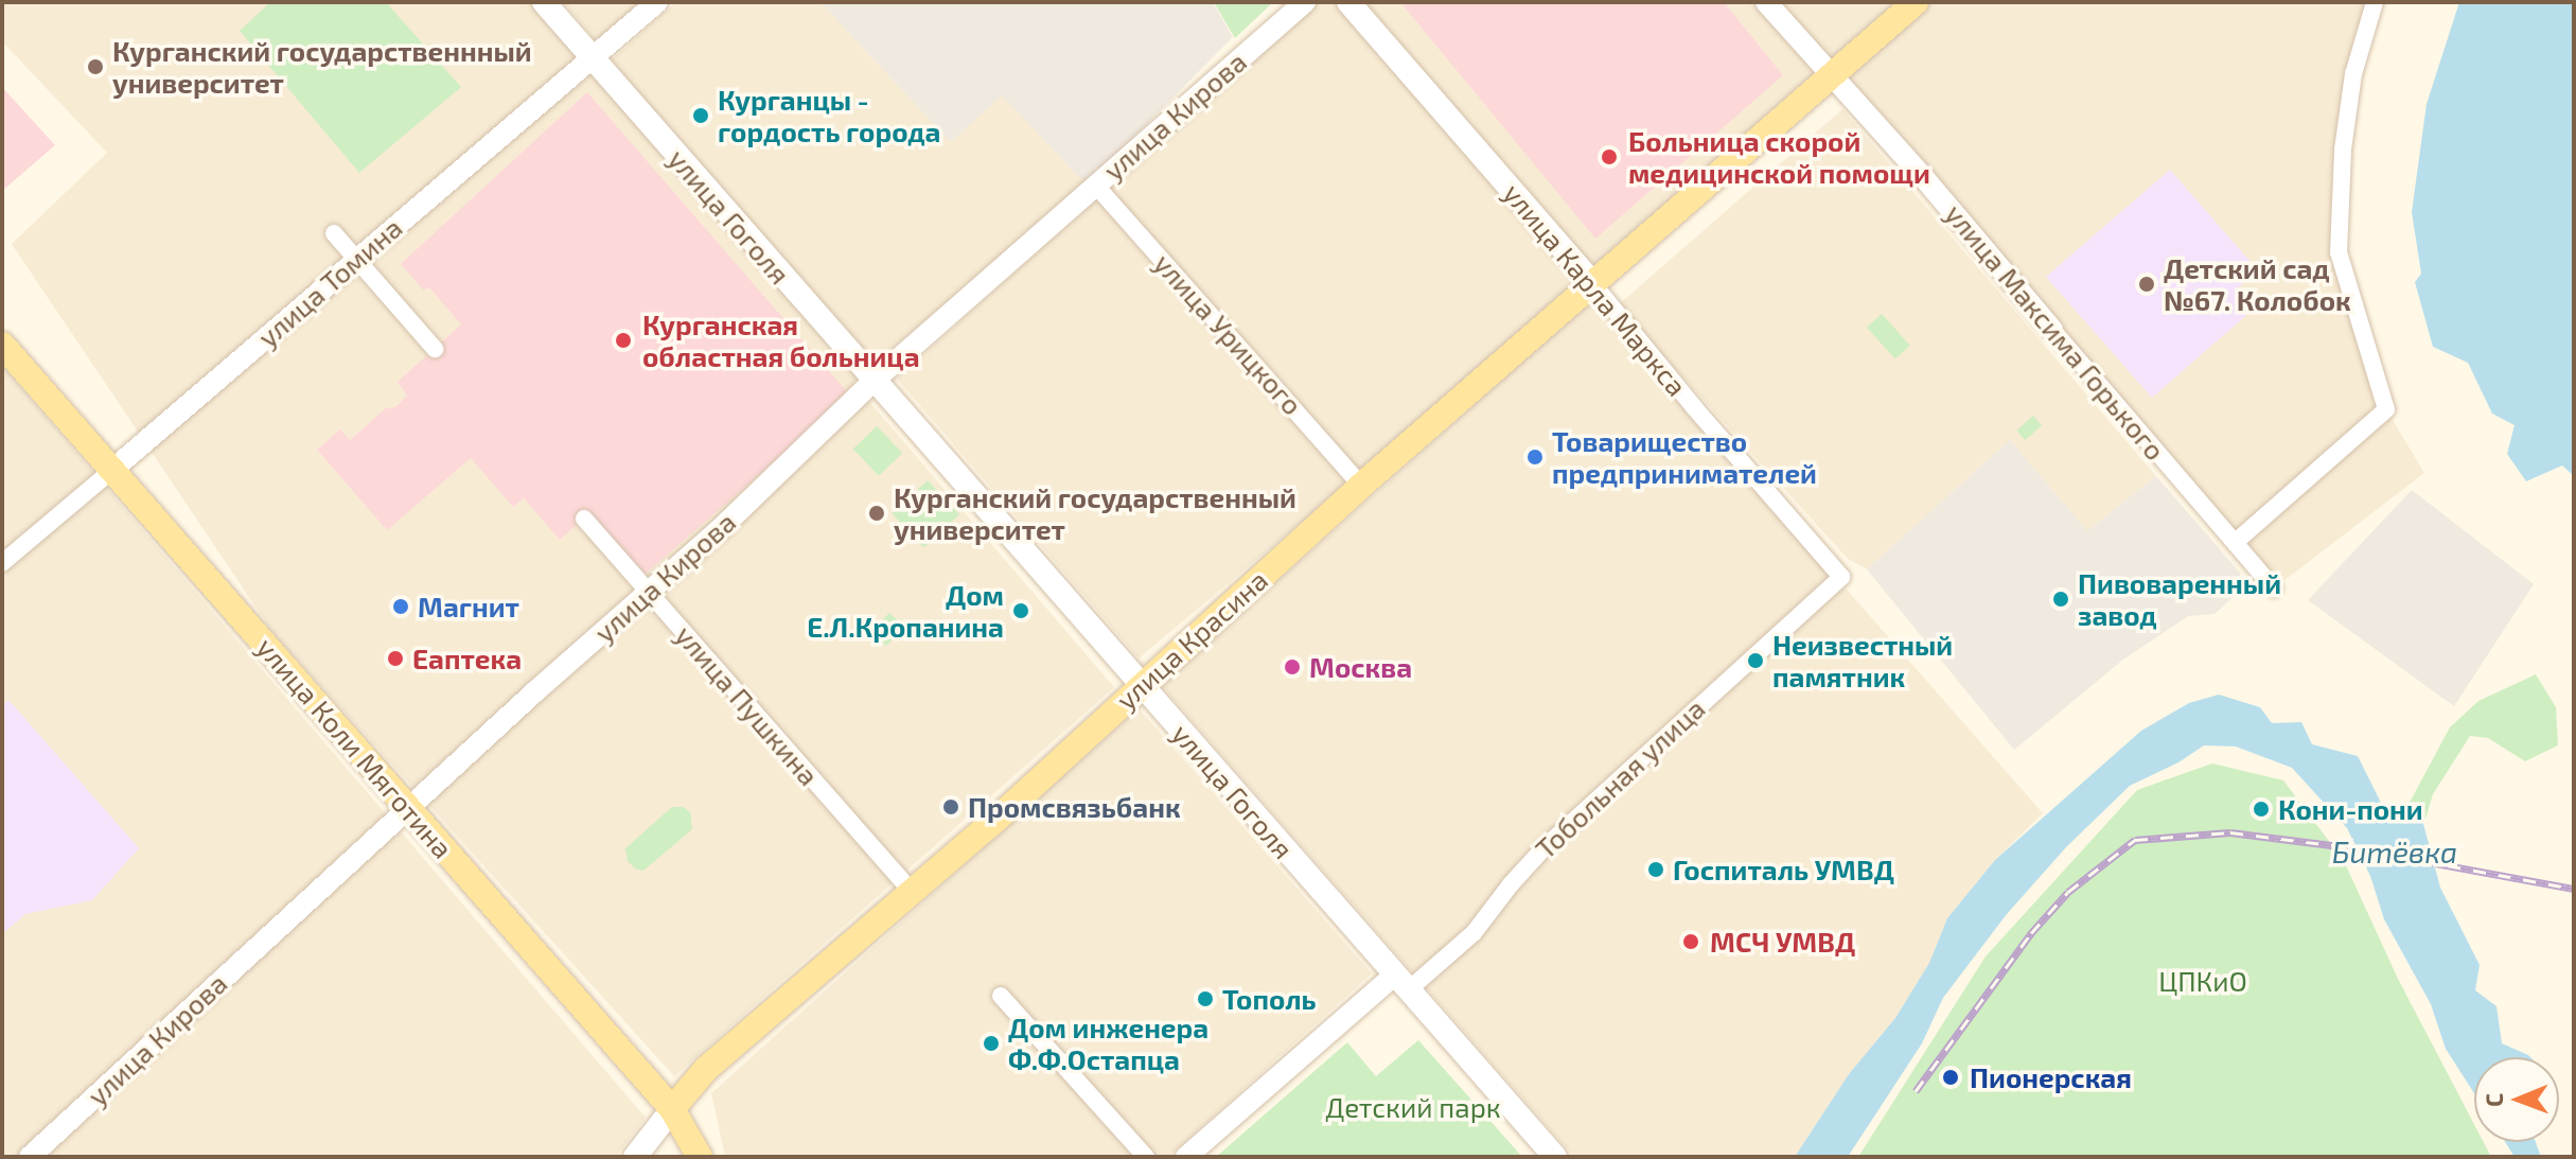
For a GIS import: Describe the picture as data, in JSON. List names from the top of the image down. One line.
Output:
{"streets":{"main road":["улица Гоголя","улица Карла Маркса","улица Красина","улица Коли Мяготина"],"street":["улица Кирова","улица Томина","улица Максима Горького","улица Урицкого","улица Пушкина","Тобольная улица"]},"crossings":[["улица Кирова","улица Гоголя"],["улица Кирова","улица Урицкого"],["улица Кирова","улица Пушкина"],["улица Кирова","улица Коли Мяготина"],["улица Гоголя","улица Томина"],["улица Гоголя","улица Красина"],["улица Гоголя","Тобольная улица"],["улица Томина","улица Коли Мяготина"],["улица Карла Маркса","улица Красина"],["улица Карла Маркса","Тобольная улица"],["улица Максима Горького","улица Красина"],["улица Урицкого","улица Красина"],["улица Красина","улица Пушкина"],["улица Красина","улица Коли Мяготина"]],"water":["Битёвка"],"parks":["ЦПКиО","Детский парк"],"places":["Курганский государственнный университет","Курганцы - гордость города","Больница скорой медицинской помощи","Детский сад №67. Колобок","Курганская областная больница","Товарищество предпринимателей","Курганский государственный университет","Пивоваренный завод","Магнит","Дом Е.Л.Кропанина","Еаптека","Неизвестный памятник","Москва","Промсвязьбанк","Кони-пони","Госпиталь УМВД","МСЧ УМВД","Тополь","Дом инженера Ф.Ф.Остапца","Пионерская"],"north":"left"}
